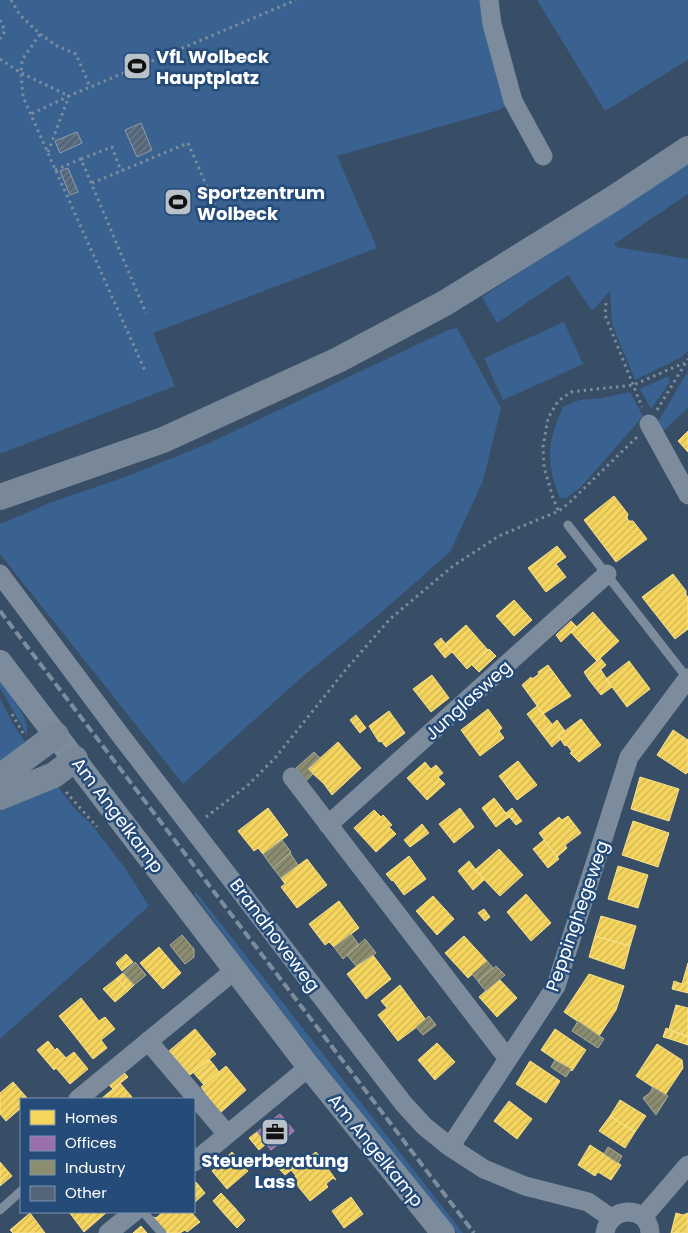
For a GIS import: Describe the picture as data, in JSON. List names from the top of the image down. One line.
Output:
{"streets":{"street":["Junglasweg","Am Angelkamp","Peppinghegeweg","Brandhoveweg"]},"crossings":[["Peppinghegeweg","Brandhoveweg"]],"places":{"sports":["VfL Wolbeck Hauptplatz","Sportzentrum Wolbeck"],"office":["Steuerberatung Lass"]},"legend":["Homes","Offices","Industry","Other"]}
